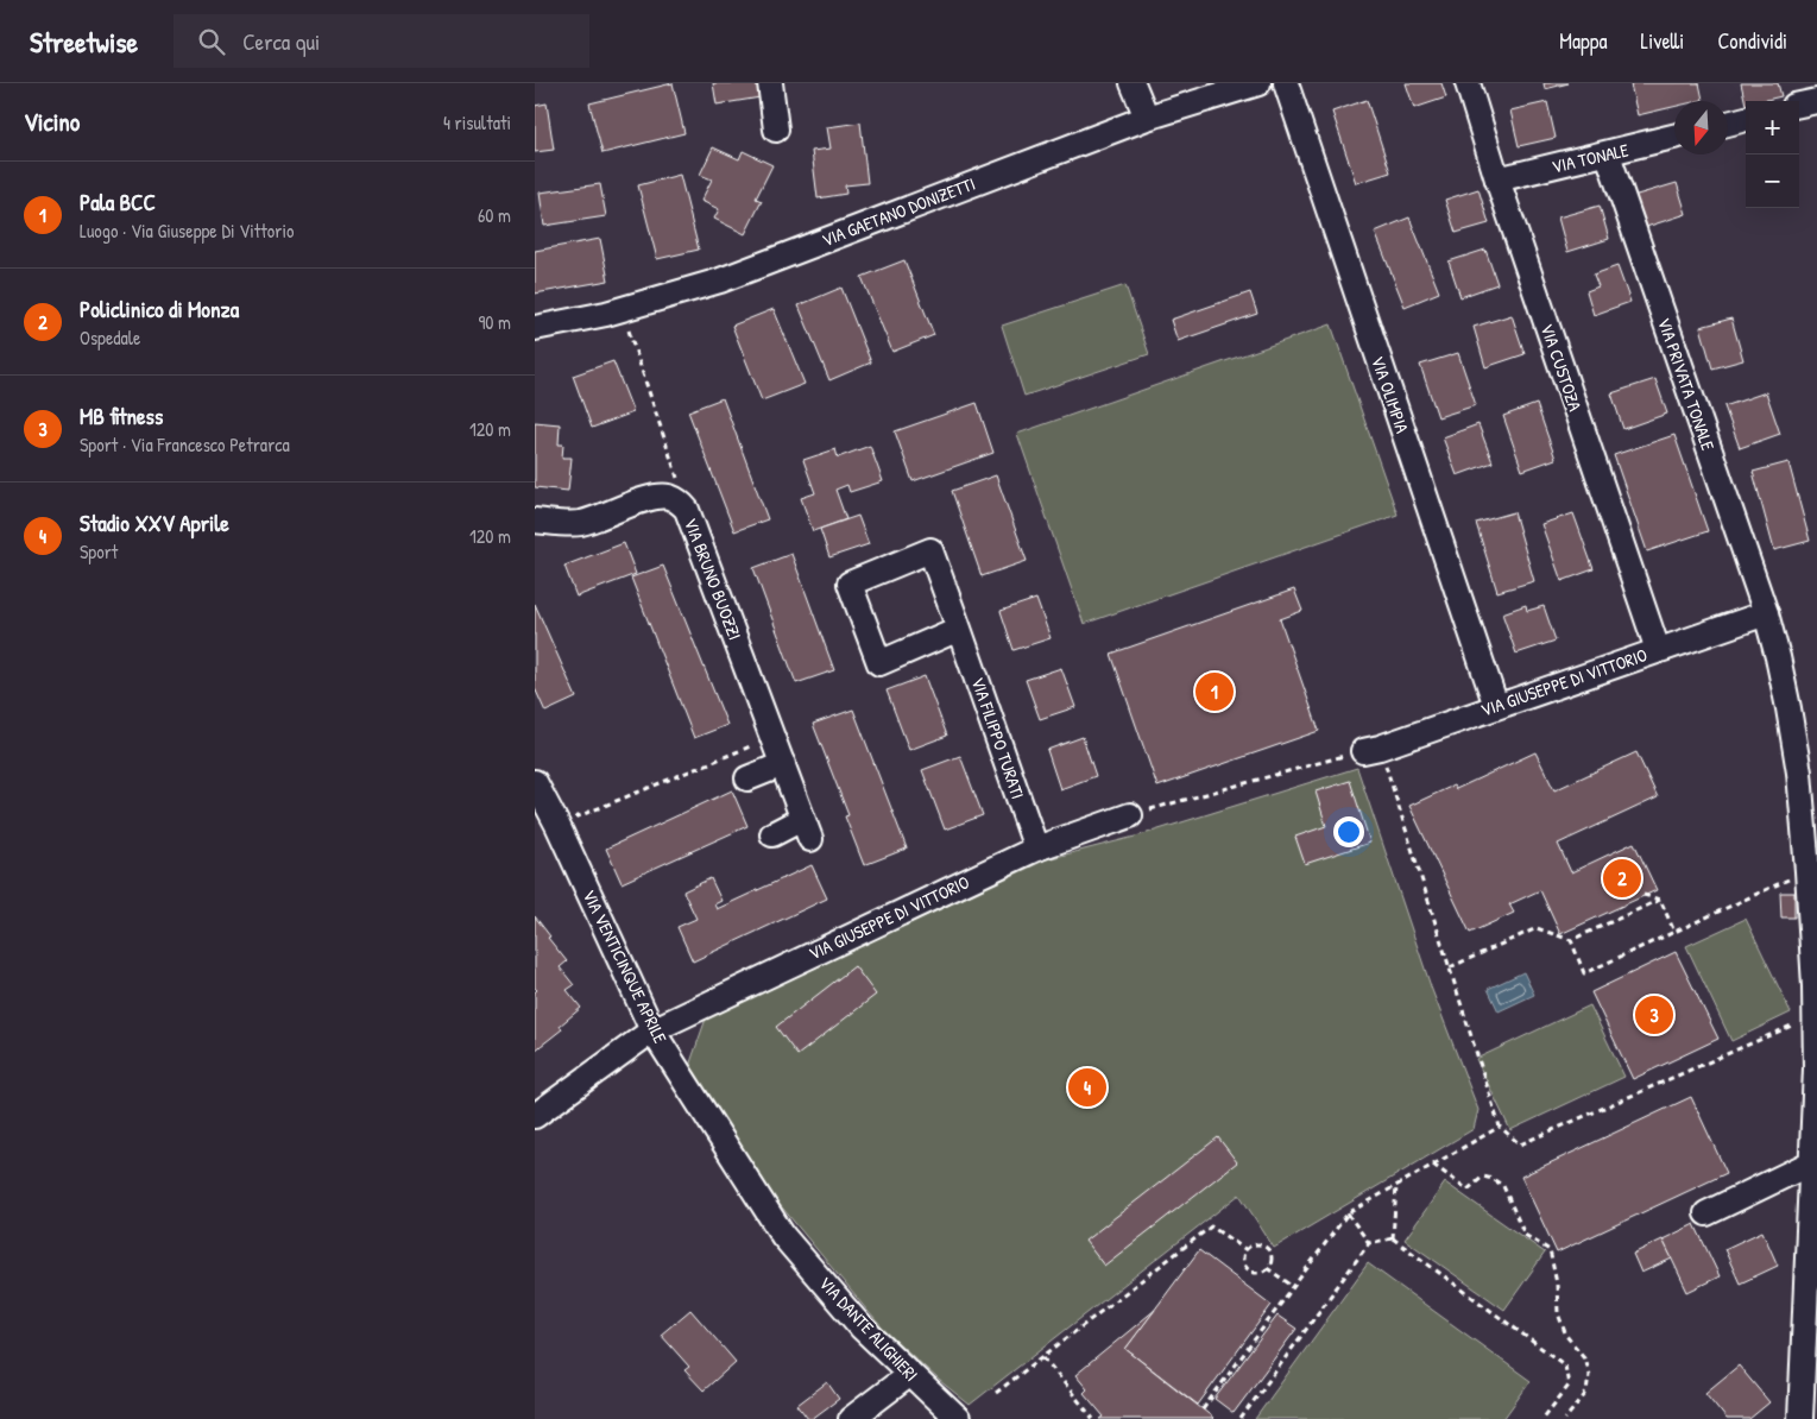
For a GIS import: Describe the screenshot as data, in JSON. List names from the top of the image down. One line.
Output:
{"streets":{"street":["VIA TONALE","VIA GAETANO DONIZETTI","VIA CUSTOZA","VIA PRIVATA TONALE","VIA OLIMPIA","VIA BRUNO BUOZZI","VIA GIUSEPPE DI VITTORIO","VIA FILIPPO TURATI","VIA VENTICINQUE APRILE","VIA DANTE ALIGHIERI"]},"crossings":[["VIA TONALE","VIA CUSTOZA"],["VIA TONALE","VIA PRIVATA TONALE"],["VIA CUSTOZA","VIA GIUSEPPE DI VITTORIO"],["VIA PRIVATA TONALE","VIA GIUSEPPE DI VITTORIO"],["VIA OLIMPIA","VIA GIUSEPPE DI VITTORIO"],["VIA GIUSEPPE DI VITTORIO","VIA FILIPPO TURATI"],["VIA GIUSEPPE DI VITTORIO","VIA VENTICINQUE APRILE"],["VIA VENTICINQUE APRILE","VIA DANTE ALIGHIERI"]],"north":"bottom","page":{"header":"Streetwise","search":"Cerca qui","nav":["Mappa","Livelli","Condividi"],"heading":["Vicino","4 risultati"],"map_buttons":["+","−"],"list":[{"mark":"1","name":"Pala BCC","note":"Luogo · Via Giuseppe Di Vittorio","value":"60 m"},{"mark":"2","name":"Policlinico di Monza","note":"Ospedale","value":"90 m"},{"mark":"3","name":"MB fitness","note":"Sport · Via Francesco Petrarca","value":"120 m"},{"mark":"4","name":"Stadio XXV Aprile","note":"Sport","value":"120 m"}],"pins":["1","2","3","4"]}}
